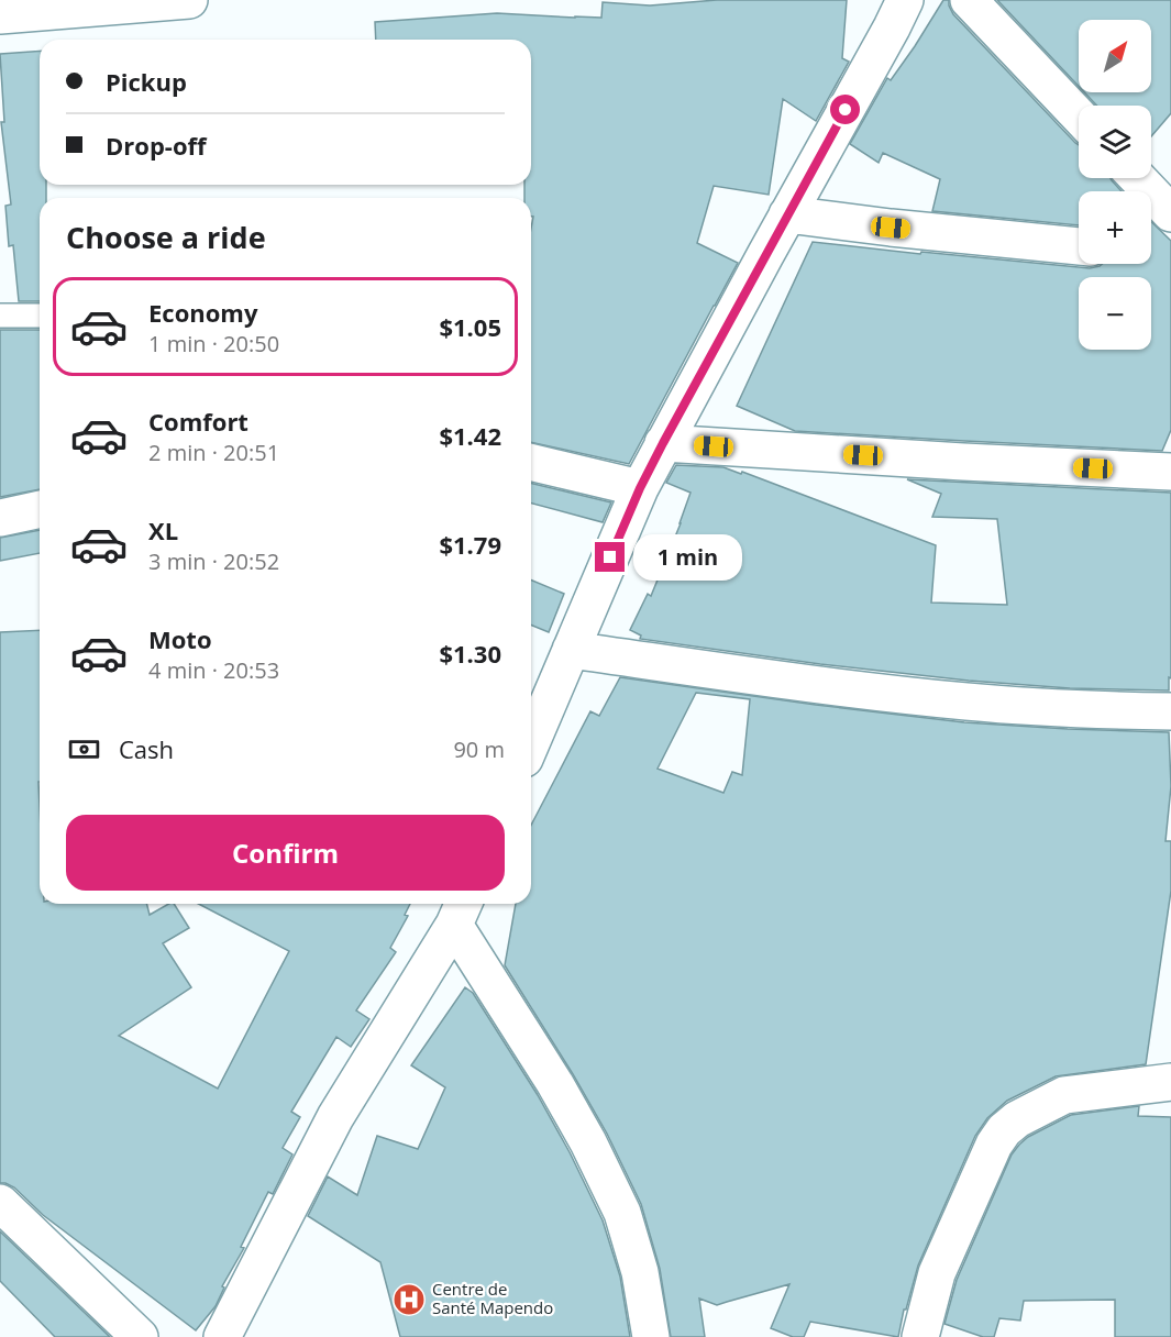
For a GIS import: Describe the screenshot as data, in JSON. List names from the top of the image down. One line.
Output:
{"places":{"hospital":["Centre de Santé Mapendo"]},"north":"top right","page":{"map_buttons":["+","−"],"banner":["Pickup","Drop-off"],"heading":"Choose a ride","list":[{"name":"Economy","note":"1 min · 20:50","value":"$1.05"},{"name":"Comfort","note":"2 min · 20:51","value":"$1.42"},{"name":"XL","note":"3 min · 20:52","value":"$1.79"},{"name":"Moto","note":"4 min · 20:53","value":"$1.30"}],"bubble":"1 min","pay":["Cash","90 m"],"buttons":"Confirm"}}
